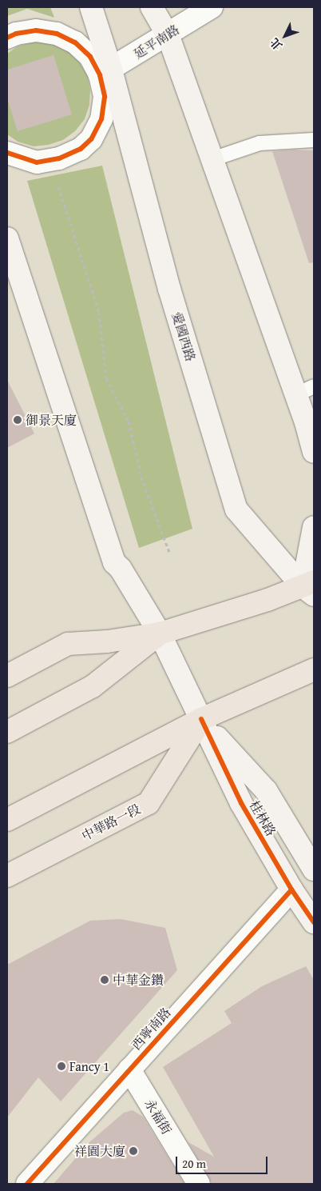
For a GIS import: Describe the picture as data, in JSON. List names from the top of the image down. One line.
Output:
{"streets":{"main road":["愛國西路","桂林路","中華路一段"],"street":["延平南路","西寧南路","永福街"]},"crossings":[["延平南路","愛國西路"],["桂林路","中華路一段"],["桂林路","西寧南路"],["西寧南路","永福街"]],"places":["御景天廈","中華金鑽","Fancy 1","祥園大廈"],"scale_bar":"20 m","north":"bottom left"}
